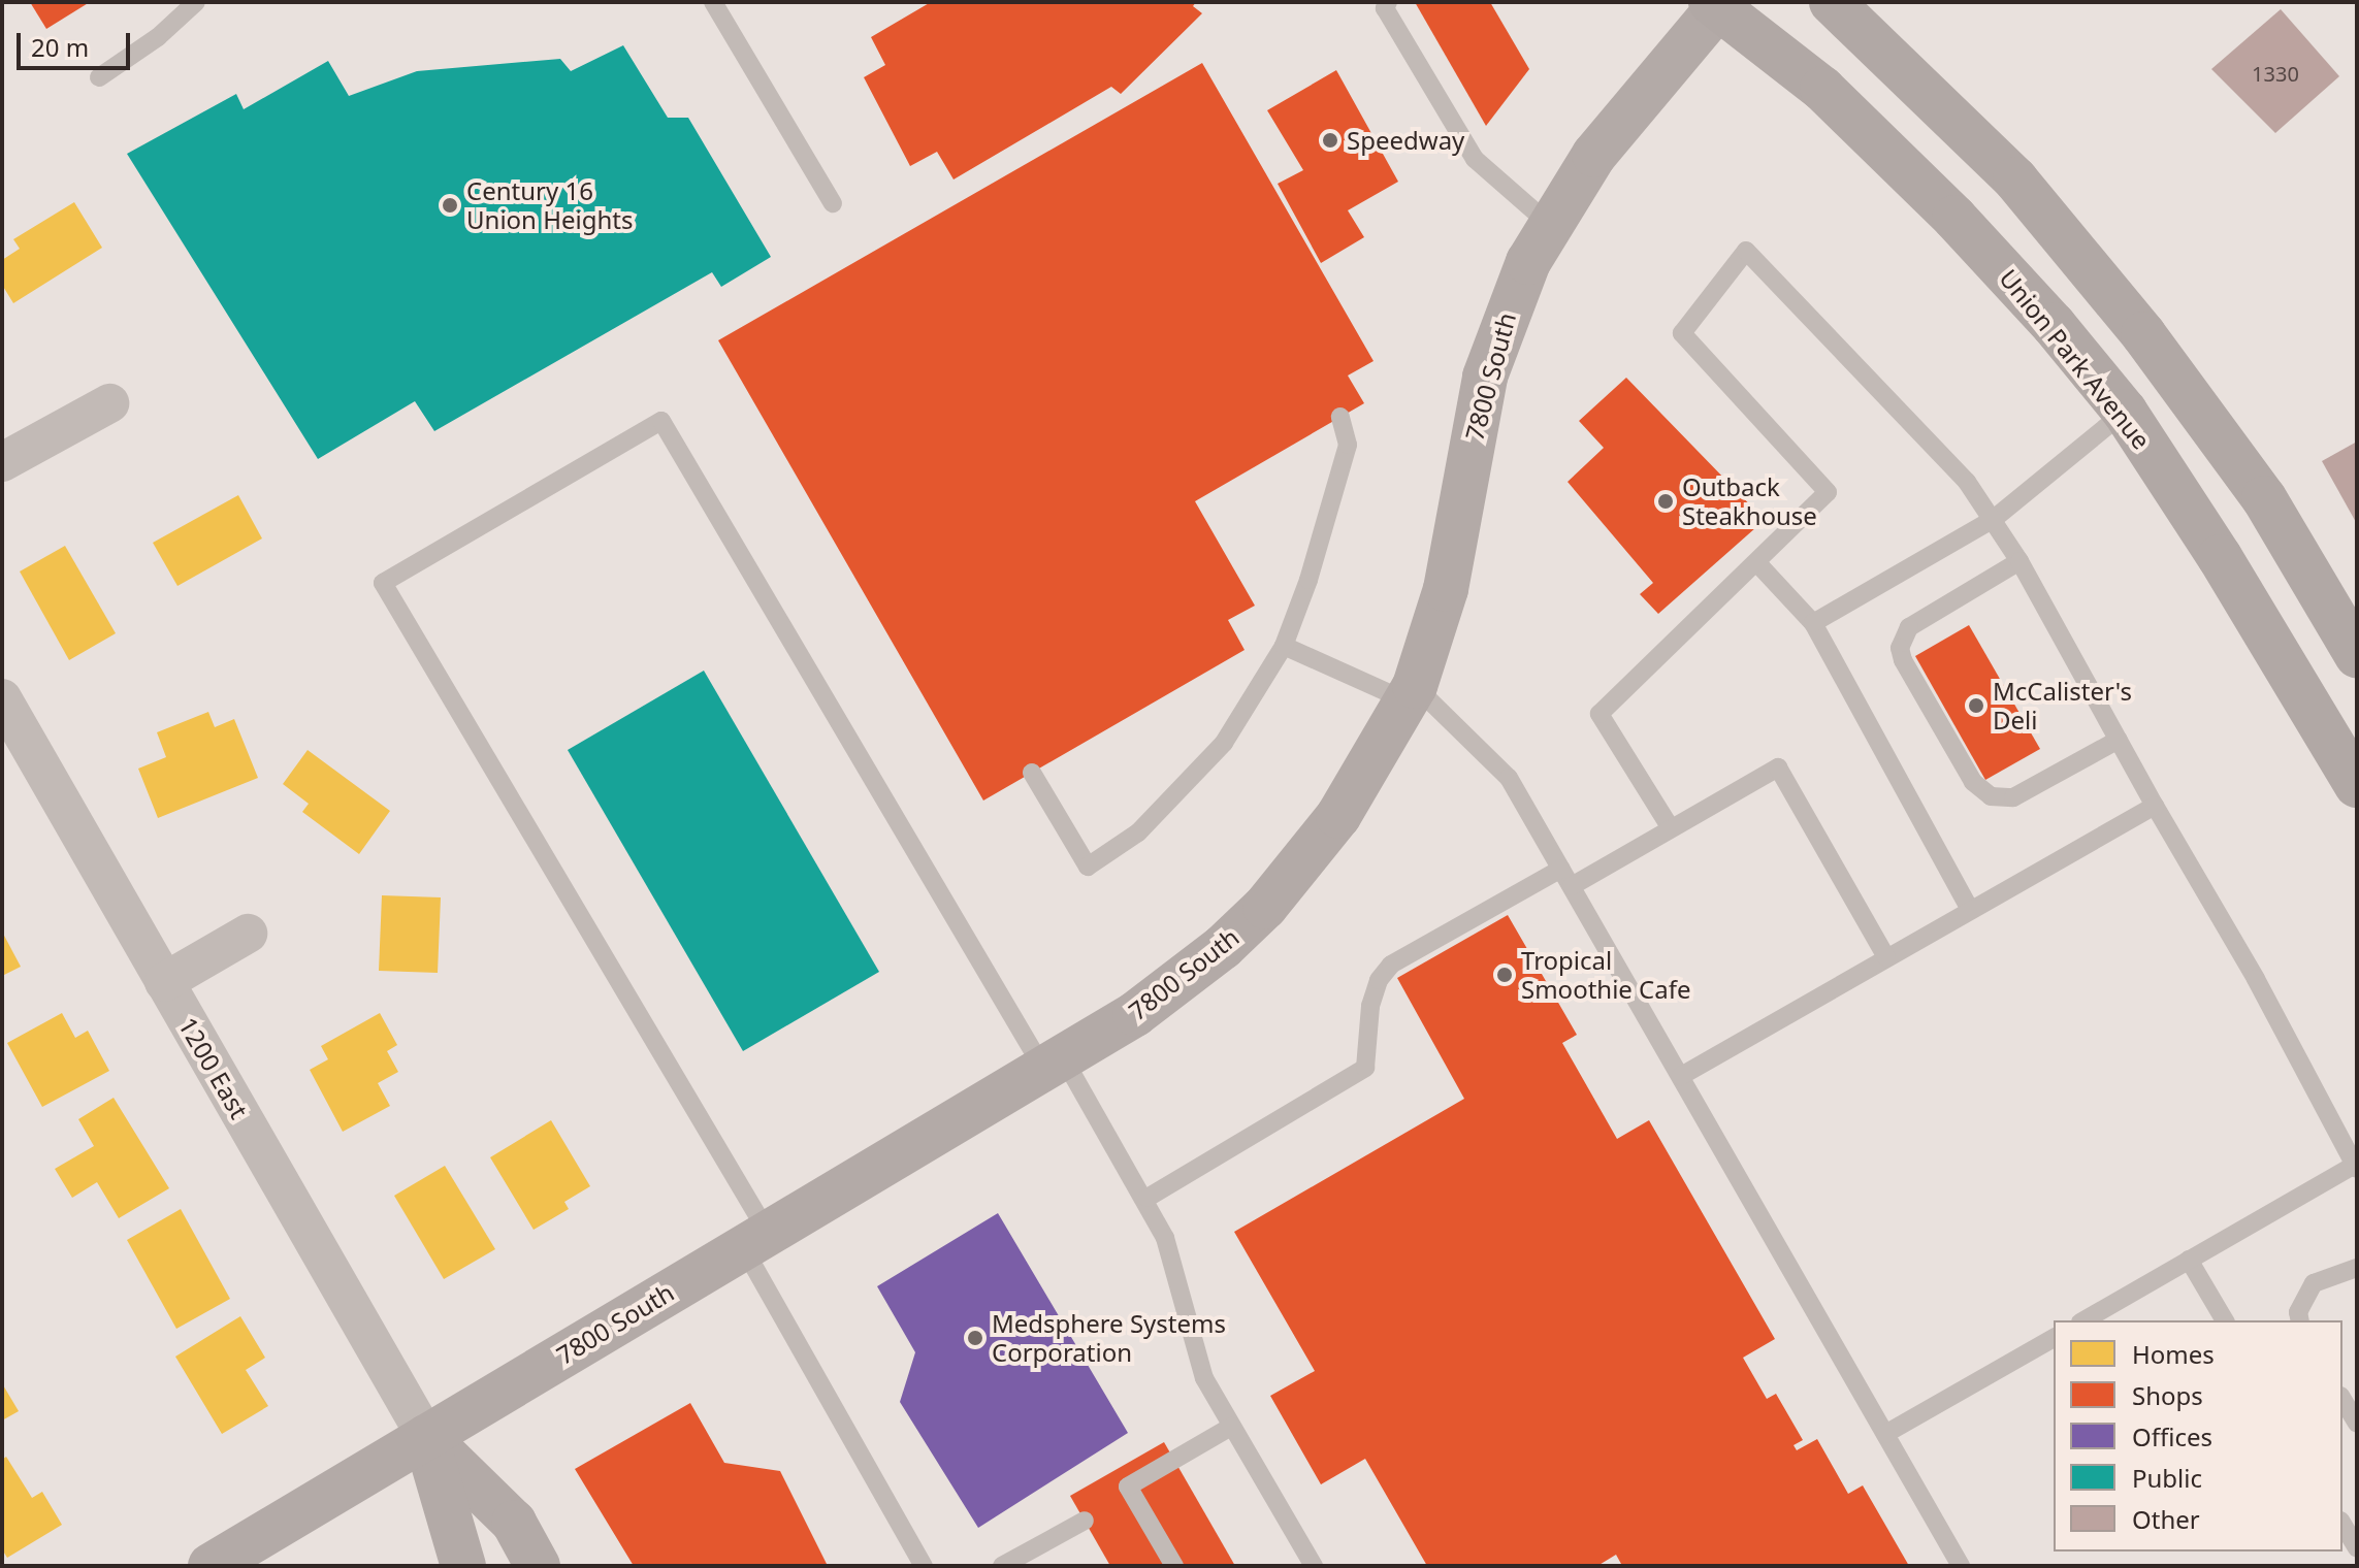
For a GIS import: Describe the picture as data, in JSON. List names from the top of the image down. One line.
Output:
{"streets":{"main road":["Union Park Avenue","7800 South"],"street":["1200 East"]},"crossings":[["Union Park Avenue","7800 South"],["7800 South","1200 East"]],"places":["Speedway","Century 16 Union Heights","Outback Steakhouse","McCalister's Deli","Tropical Smoothie Cafe","Medsphere Systems Corporation"],"house_numbers":["1330"],"legend":["Homes","Shops","Offices","Public","Other"],"scale_bar":"20 m"}
